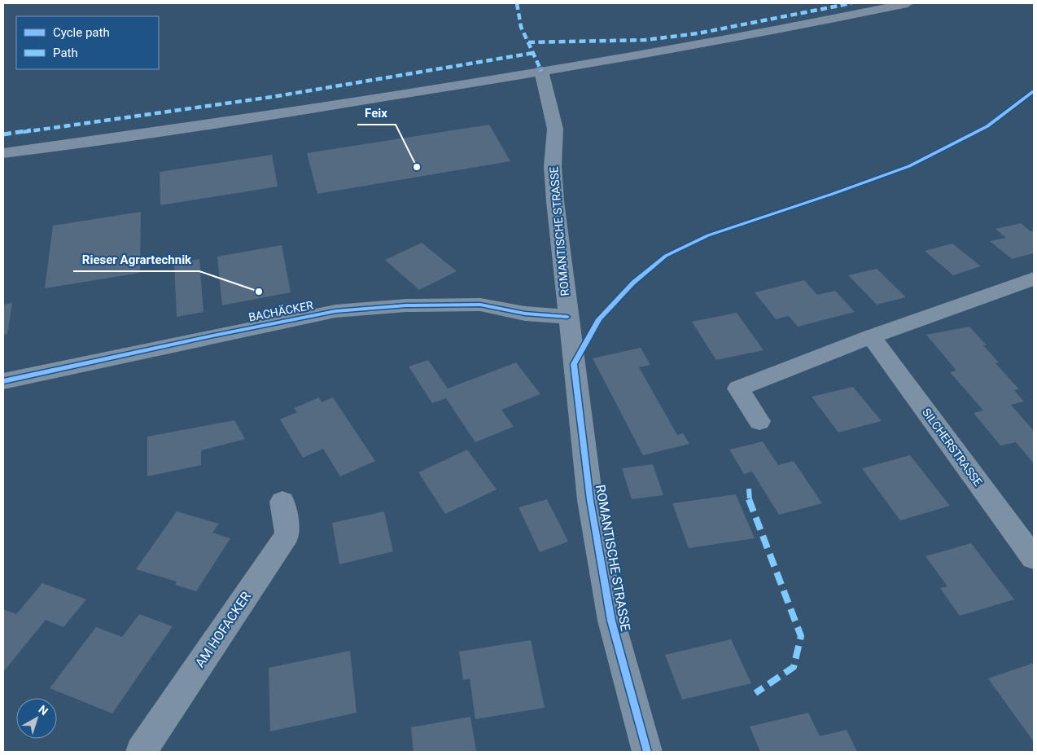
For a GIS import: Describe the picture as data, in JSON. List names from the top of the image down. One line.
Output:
{"streets":{"street":["ROMANTISCHE STRASSE","BACHÄCKER","SILCHERSTRASSE","AM HOFACKER"]},"crossings":[["ROMANTISCHE STRASSE","BACHÄCKER"]],"places":["Feix","Rieser Agrartechnik"],"legend":["Cycle path","Path"],"north":"top right"}
